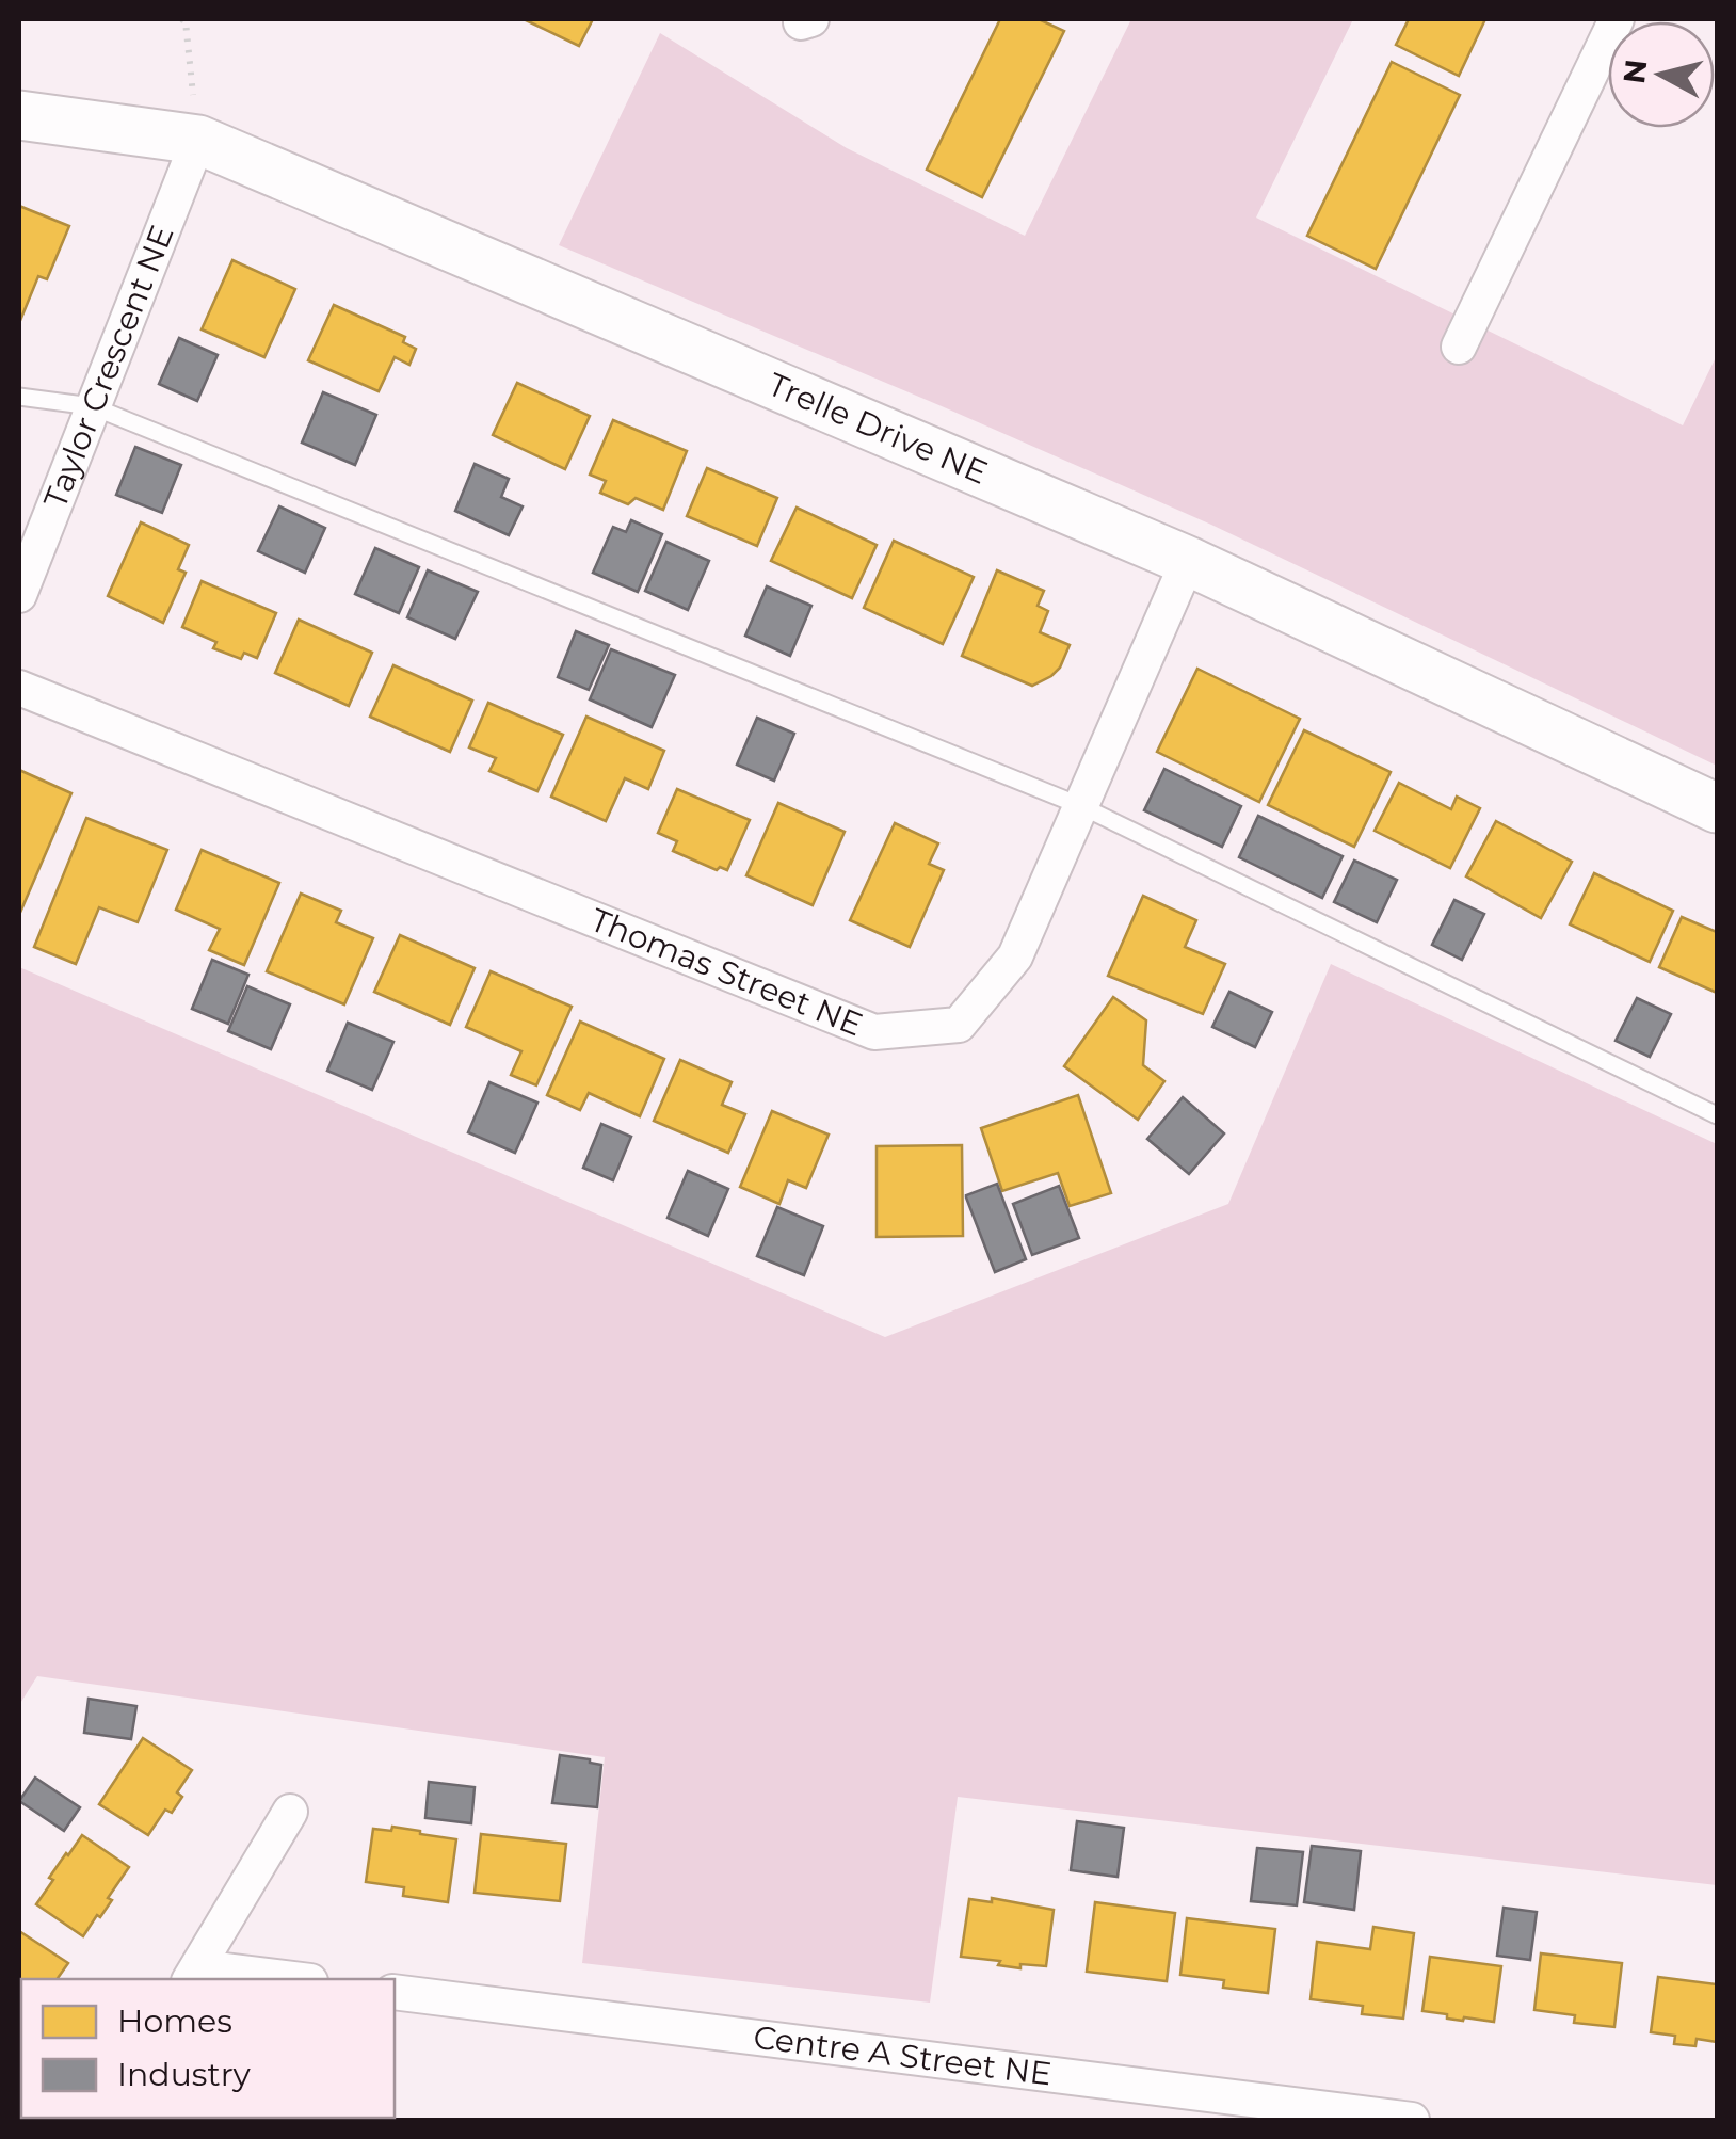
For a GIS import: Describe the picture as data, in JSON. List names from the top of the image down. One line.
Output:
{"streets":{"street":["Taylor Crescent NE","Trelle Drive NE","Thomas Street NE","Centre A Street NE"]},"crossings":[["Taylor Crescent NE","Trelle Drive NE"],["Trelle Drive NE","Thomas Street NE"]],"legend":["Homes","Industry"],"north":"left"}
